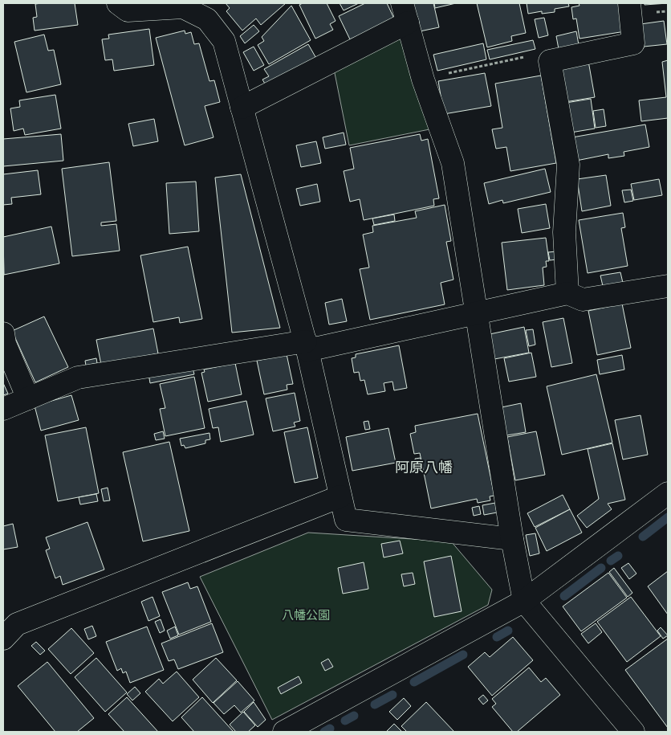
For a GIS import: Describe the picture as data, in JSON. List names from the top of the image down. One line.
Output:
{"districts":["阿原八幡"],"parks":["八幡公園"]}
